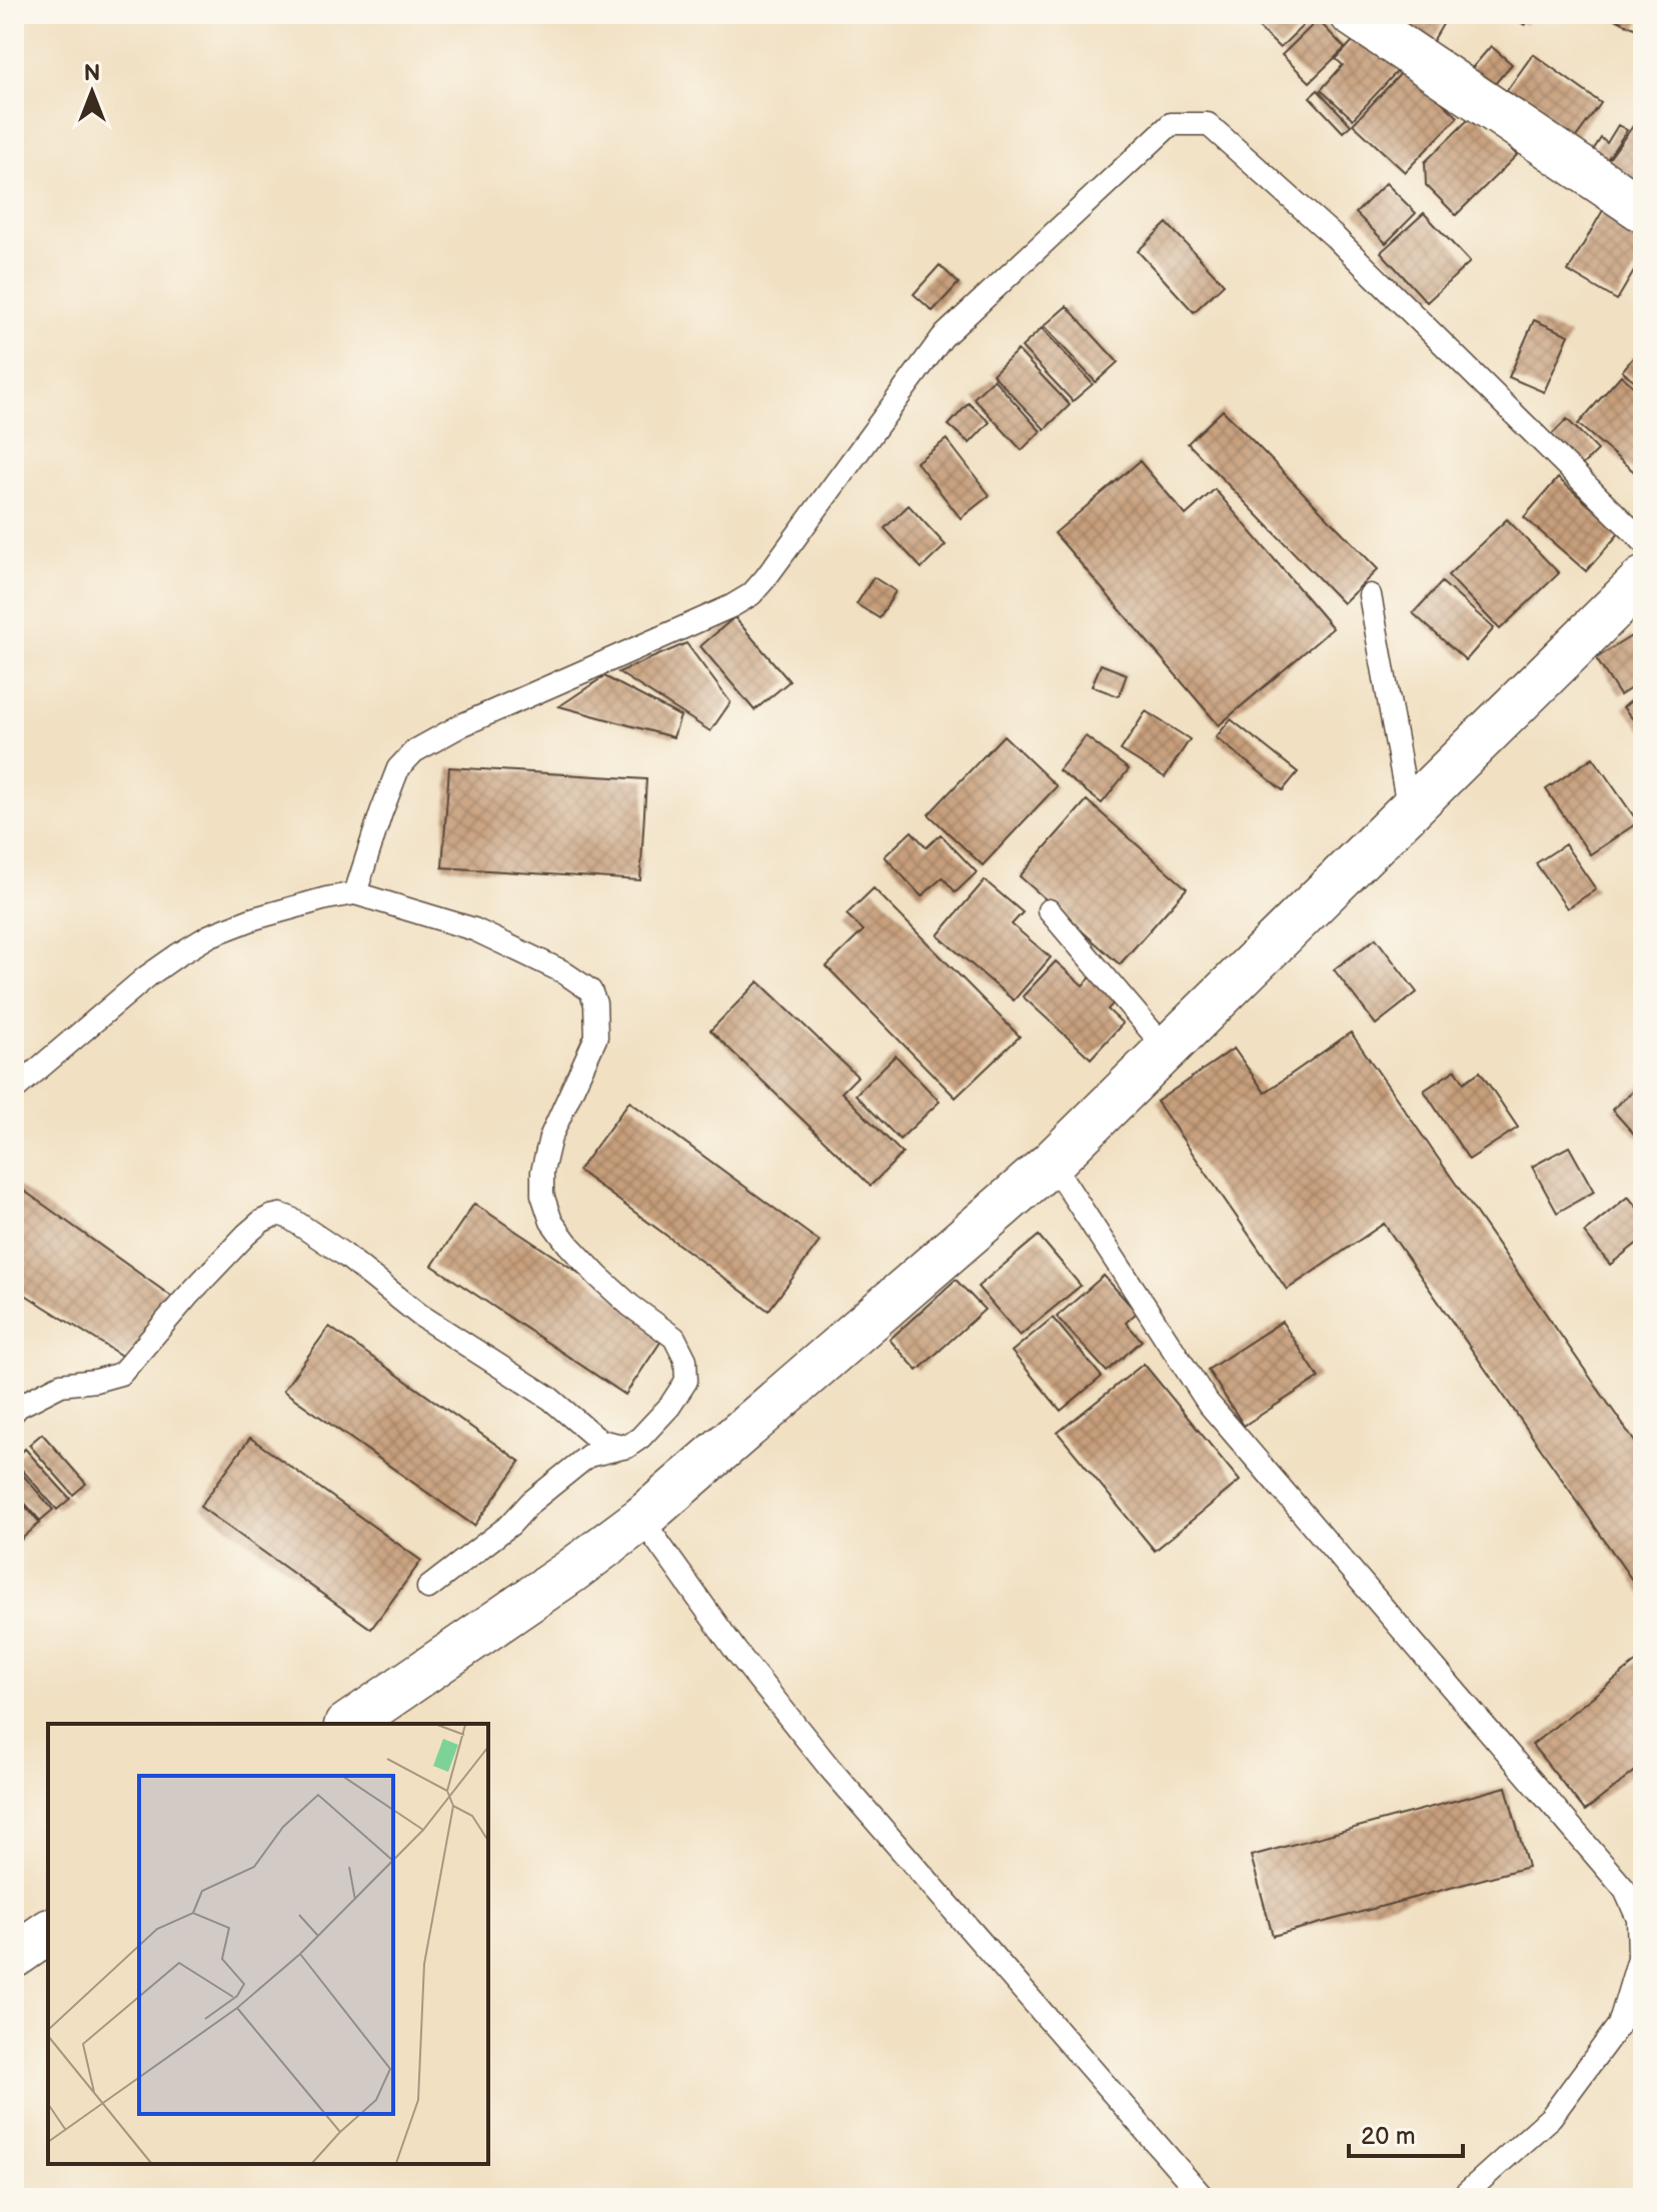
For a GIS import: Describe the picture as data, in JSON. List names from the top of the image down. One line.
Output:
{"scale_bar":"20 m","north":"top"}
